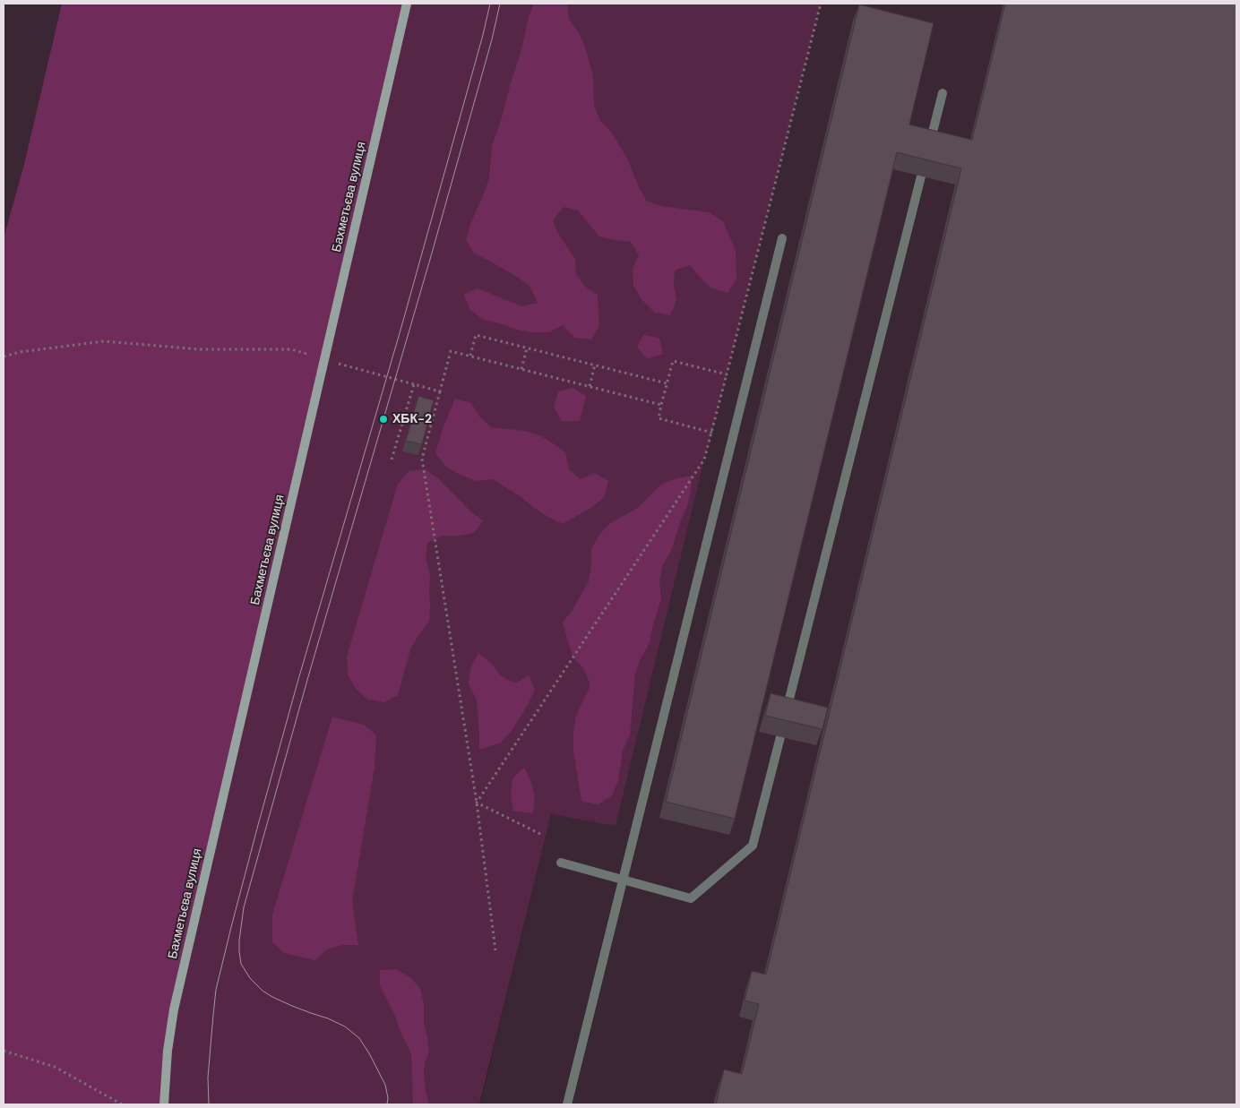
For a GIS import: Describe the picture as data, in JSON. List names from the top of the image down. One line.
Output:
{"streets":{"main road":["Бахметьєва вулиця"]},"places":["ХБК-2"]}
